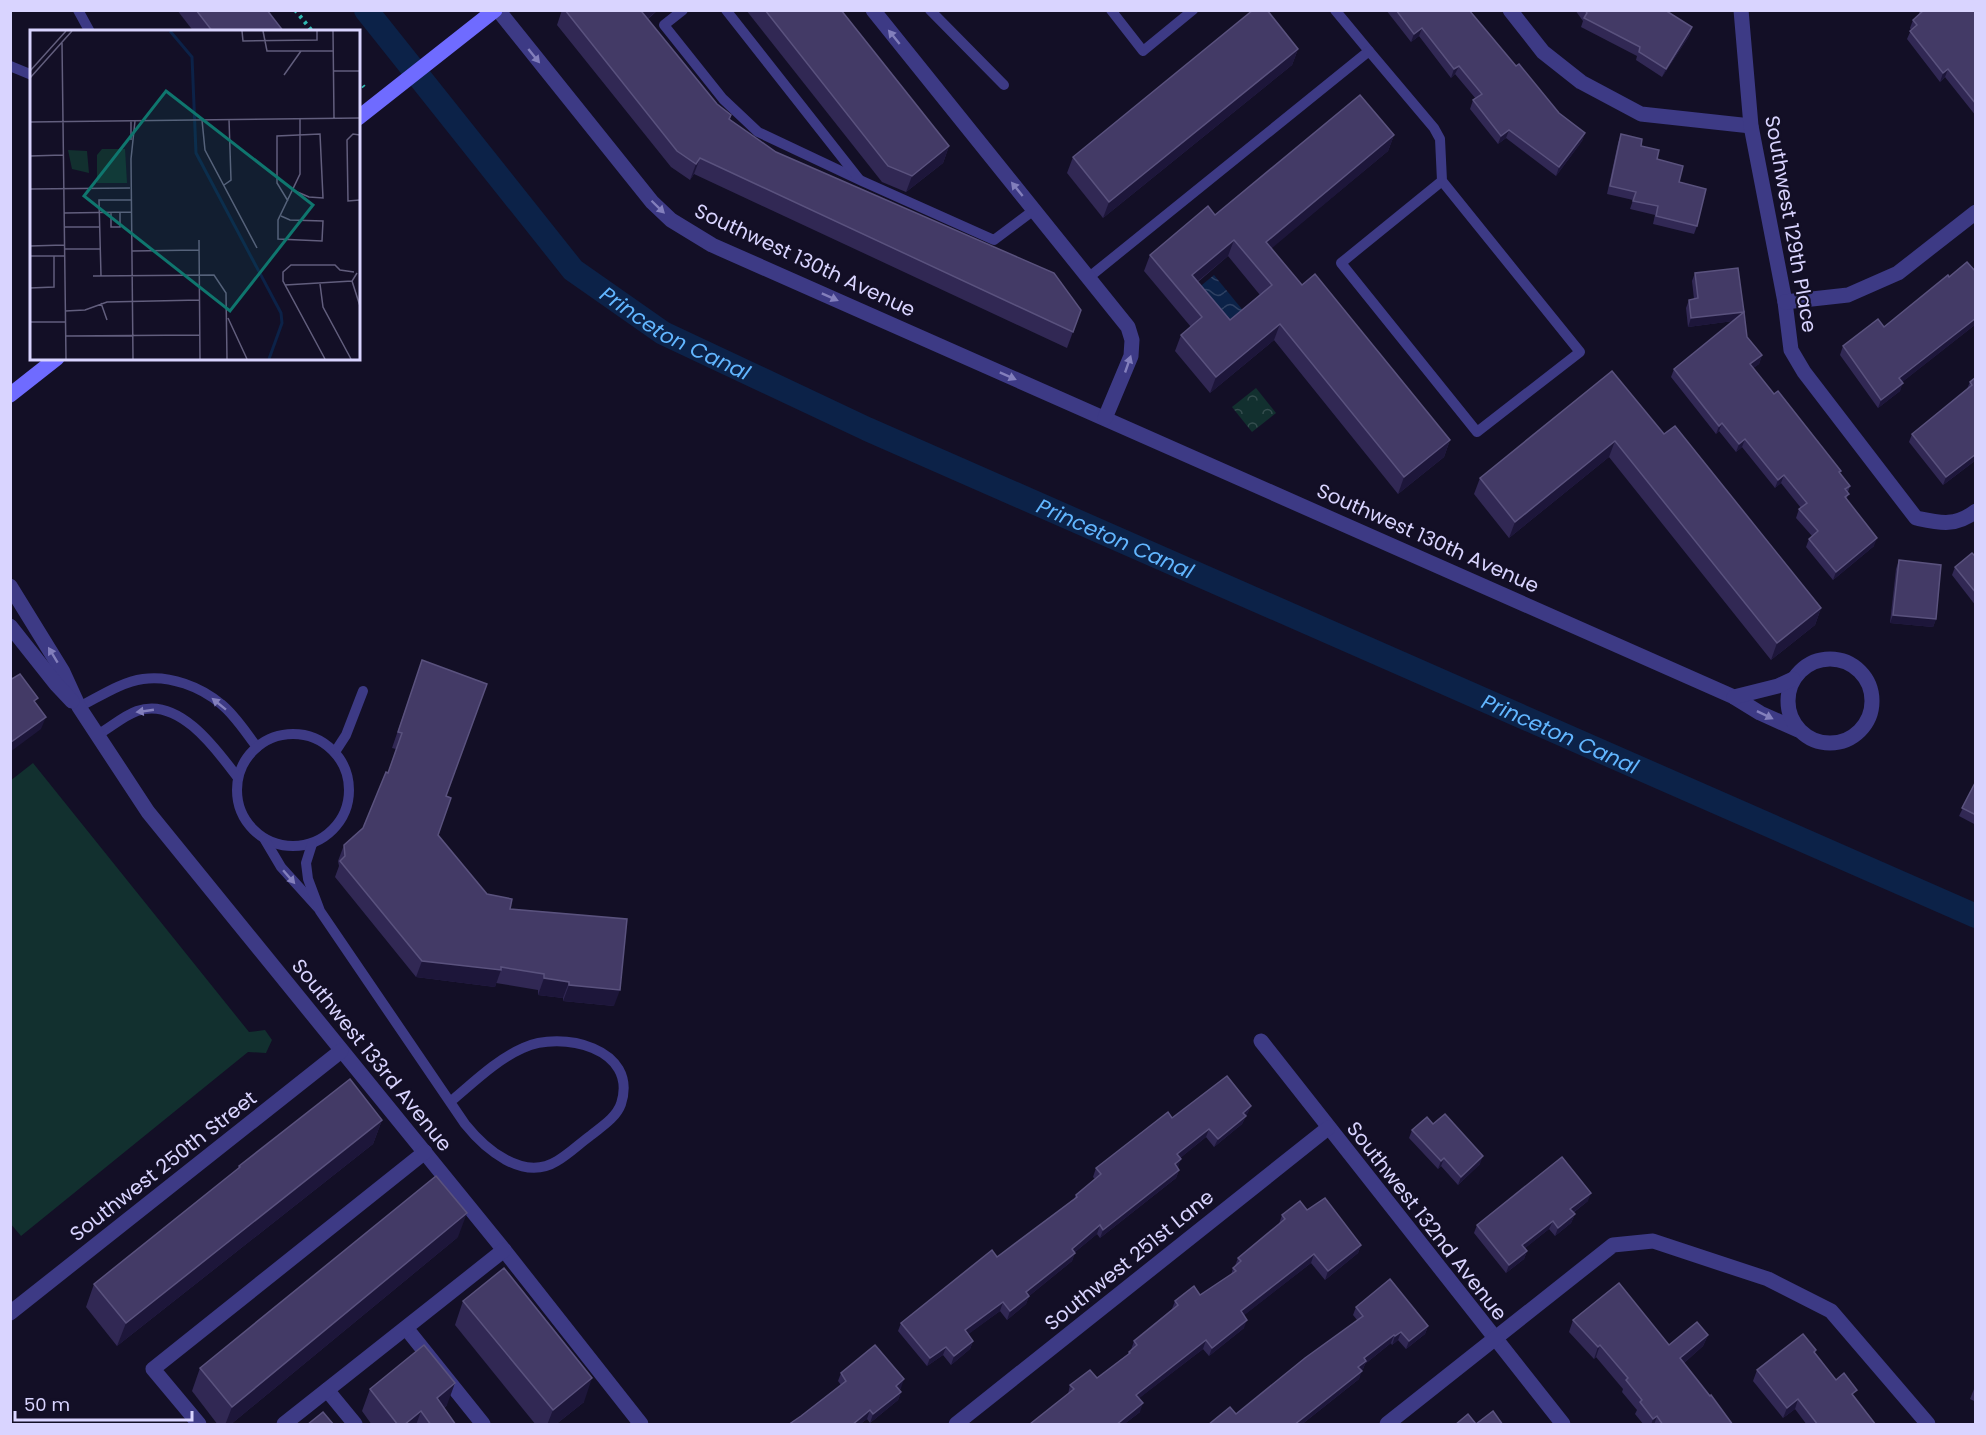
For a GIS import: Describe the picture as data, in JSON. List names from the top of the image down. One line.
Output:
{"streets":{"street":["Southwest 129th Place","Southwest 130th Avenue","Southwest 133rd Avenue","Southwest 250th Street","Southwest 132nd Avenue","Southwest 251st Lane"]},"crossings":[["Southwest 133rd Avenue","Southwest 250th Street"],["Southwest 132nd Avenue","Southwest 251st Lane"]],"one_way":["Southwest 130th Avenue"],"water":["Princeton Canal"],"scale_bar":"50 m"}
